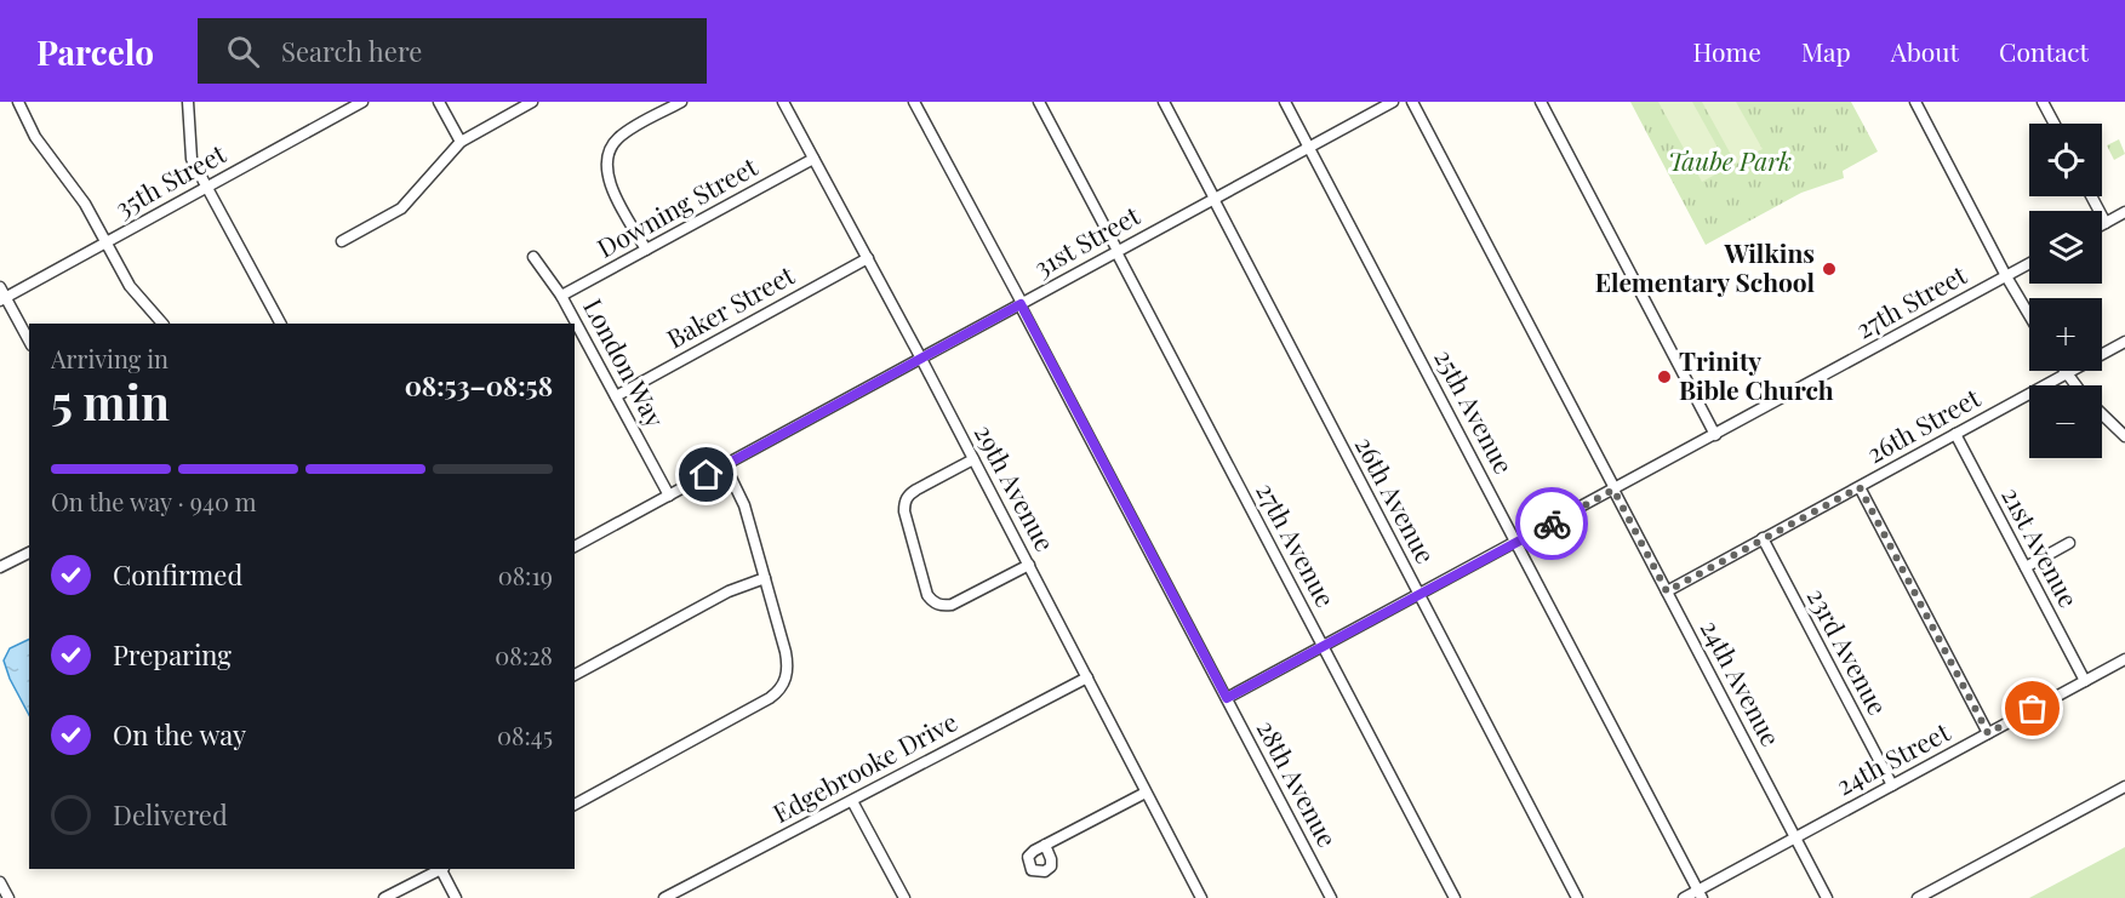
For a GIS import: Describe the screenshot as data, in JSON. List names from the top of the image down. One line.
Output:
{"streets":{"street":["35th Street","Downing Street","31st Street","27th Street","Baker Street","London Way","25th Avenue","26th Street","29th Avenue","26th Avenue","27th Avenue","21st Avenue","23rd Avenue","24th Avenue","24th Street","Edgebrooke Drive","28th Avenue"]},"crossings":[["Downing Street","London Way"],["Downing Street","29th Avenue"],["31st Street","London Way"],["31st Street","25th Avenue"],["31st Street","29th Avenue"],["31st Street","26th Avenue"],["31st Street","27th Avenue"],["31st Street","28th Avenue"],["27th Street","25th Avenue"],["27th Street","26th Avenue"],["27th Street","27th Avenue"],["27th Street","24th Avenue"],["27th Street","28th Avenue"],["Baker Street","London Way"],["Baker Street","29th Avenue"],["25th Avenue","24th Street"],["26th Street","21st Avenue"],["26th Street","23rd Avenue"],["26th Street","24th Avenue"],["29th Avenue","Edgebrooke Drive"],["21st Avenue","24th Street"],["23rd Avenue","24th Street"],["24th Avenue","24th Street"]],"parks":["Taube Park"],"places":["Wilkins Elementary School","Trinity Bible Church"],"page":{"header":"Parcelo","search":"Search here","nav":["Home","Map","About","Contact"],"map_buttons":["+","−"],"heading":["5 min","Arriving in","08:53–08:58"],"bar":"On the way · 940 m","list":[["Confirmed","08:19"],["Preparing","08:28"],["On the way","08:45"],"Delivered"]}}
